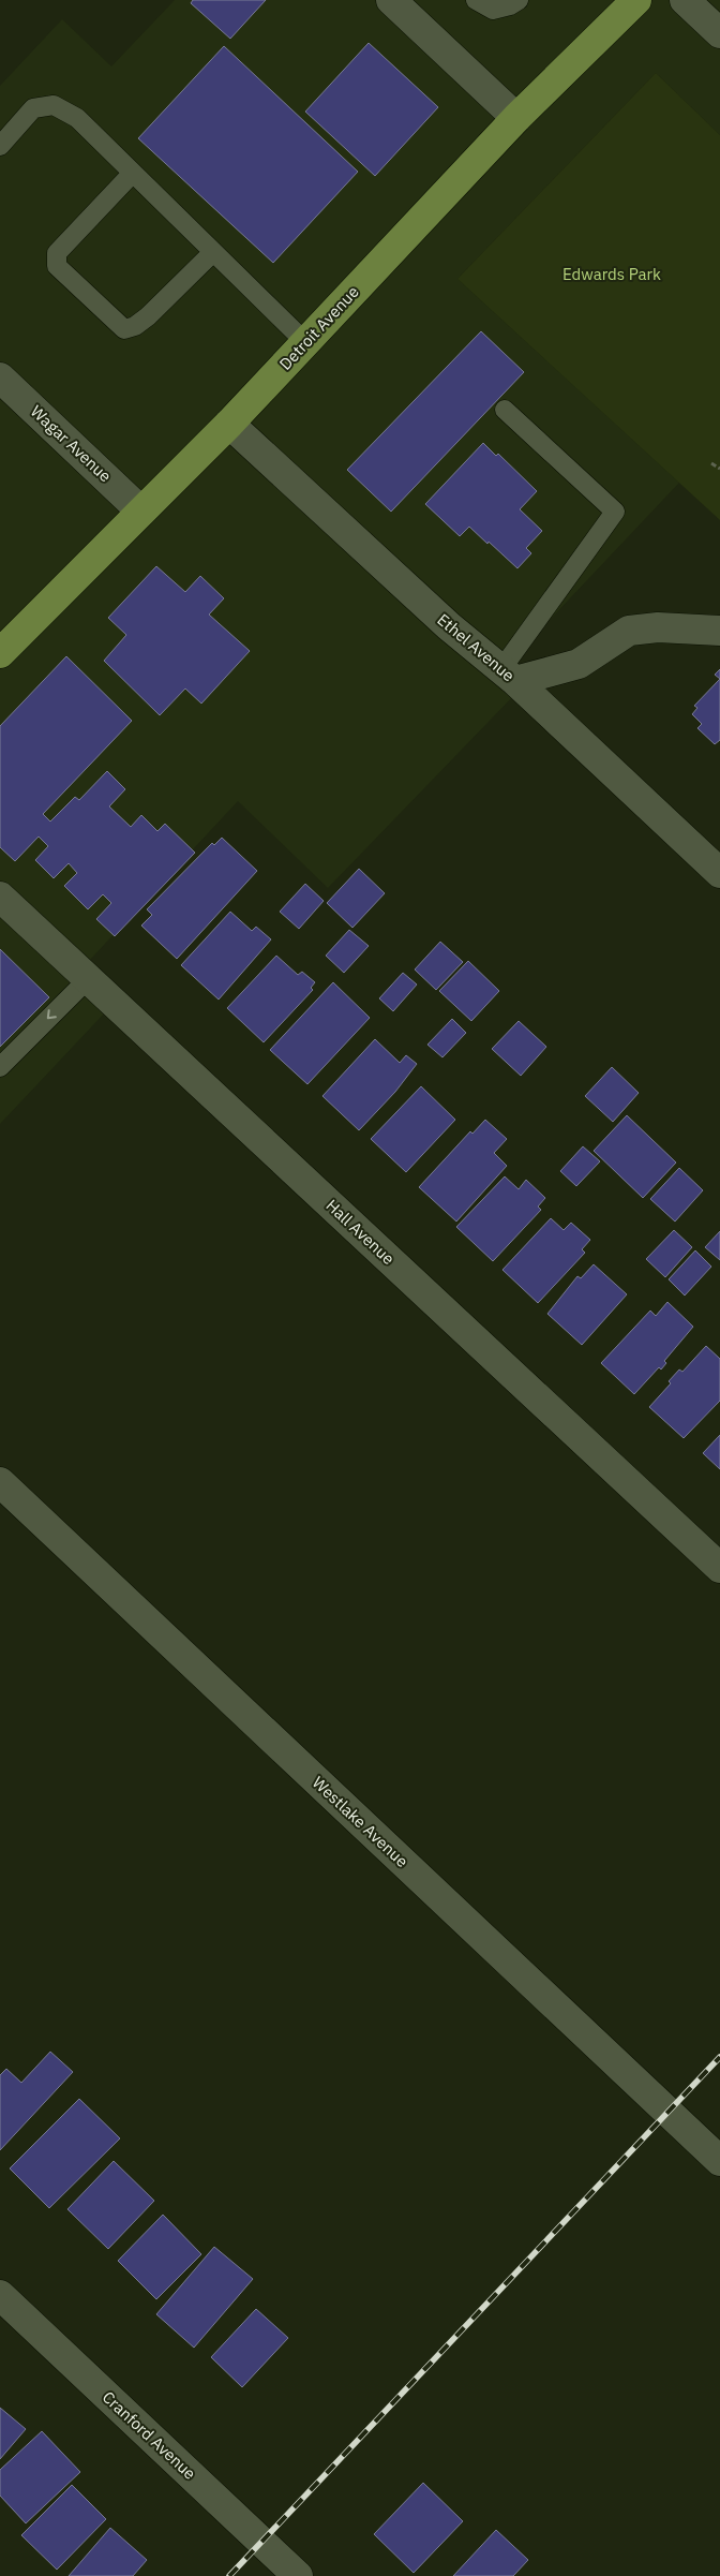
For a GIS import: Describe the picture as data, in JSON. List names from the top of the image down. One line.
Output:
{"streets":{"main road":["Detroit Avenue"],"street":["Wagar Avenue","Ethel Avenue","Hall Avenue","Westlake Avenue","Cranford Avenue"]},"crossings":[["Detroit Avenue","Wagar Avenue"],["Detroit Avenue","Ethel Avenue"]],"parks":["Edwards Park"]}
